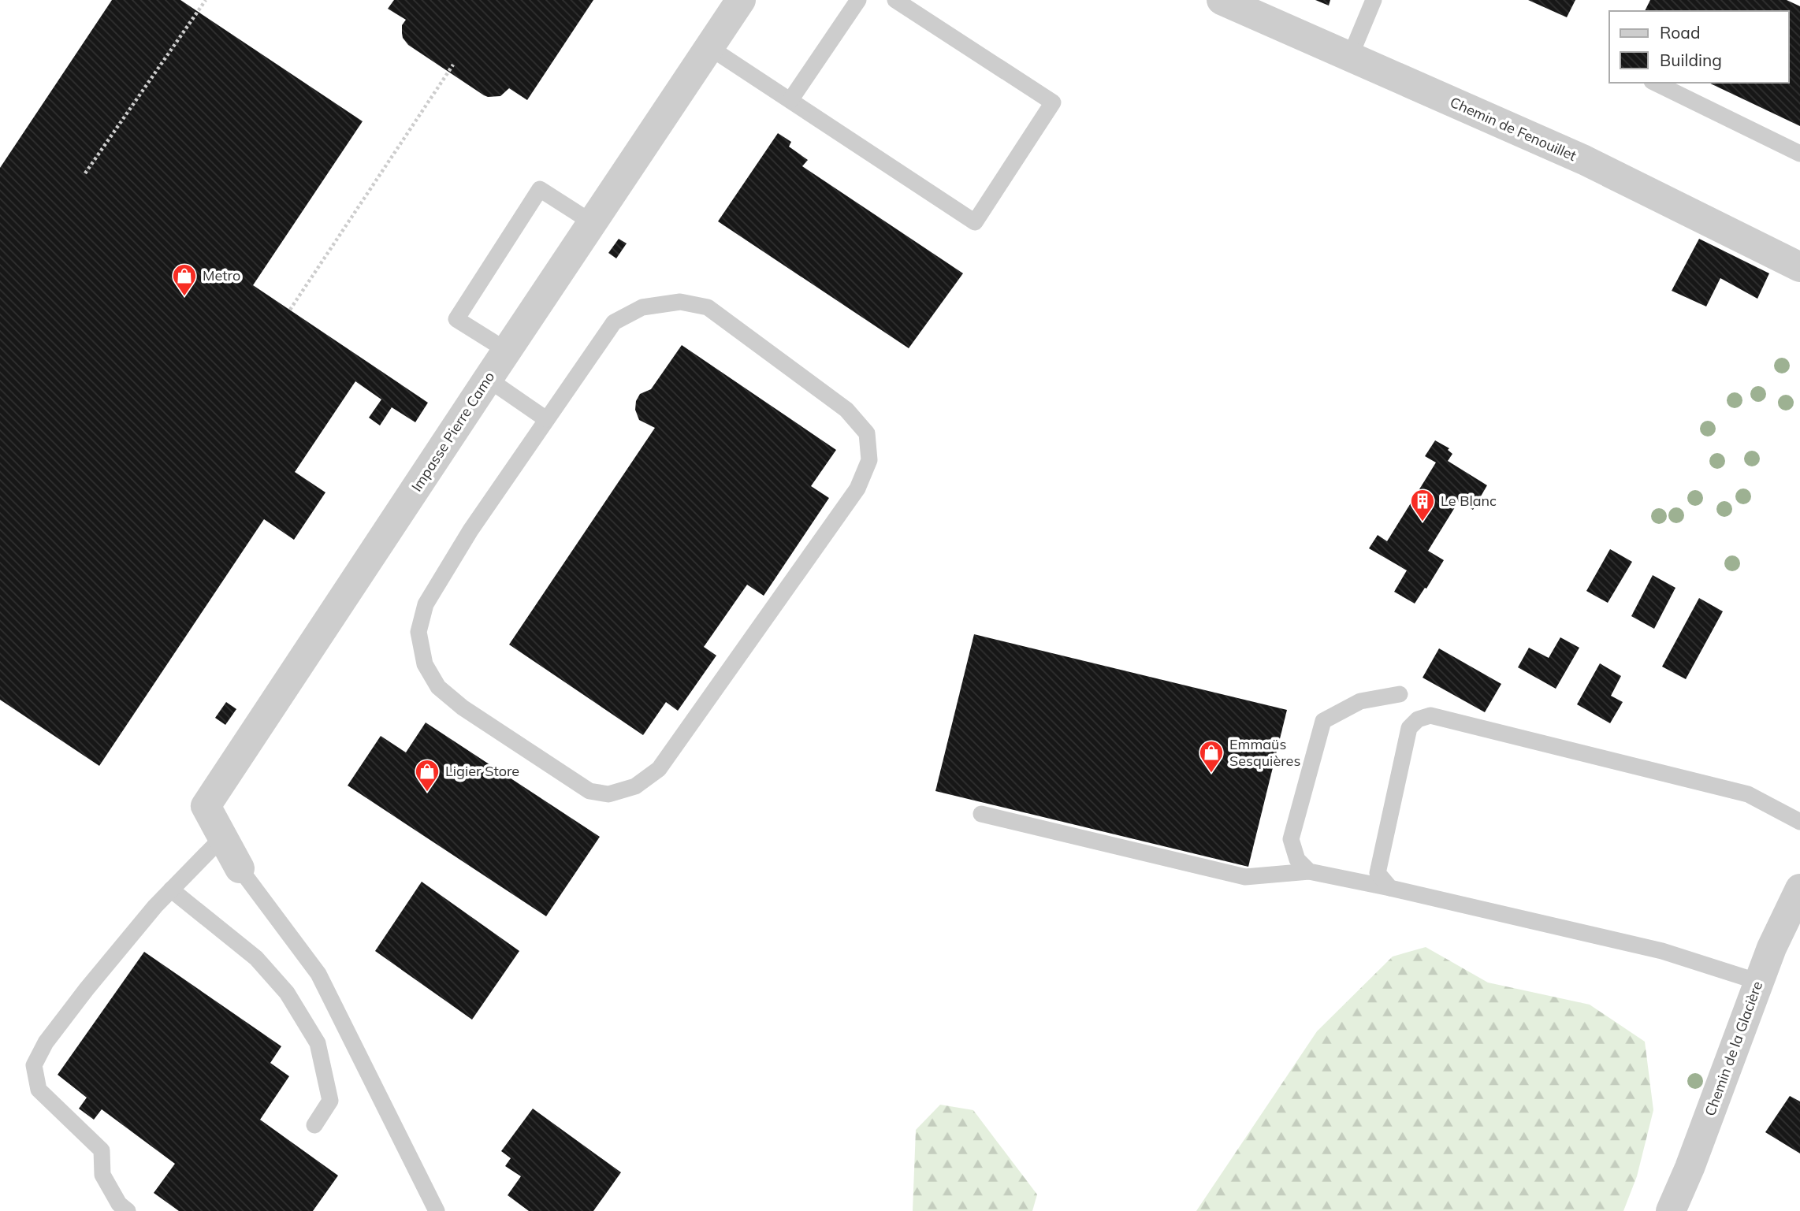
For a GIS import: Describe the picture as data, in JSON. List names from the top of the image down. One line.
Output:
{"streets":{"street":["Chemin de Fenouillet","Impasse Pierre Camo","Chemin de la Glacière"]},"places":{"shop":["Metro","Emmaüs Sesquières","Ligier Store"],"building":["Le Blanc"]},"legend":["Road","Building"]}
